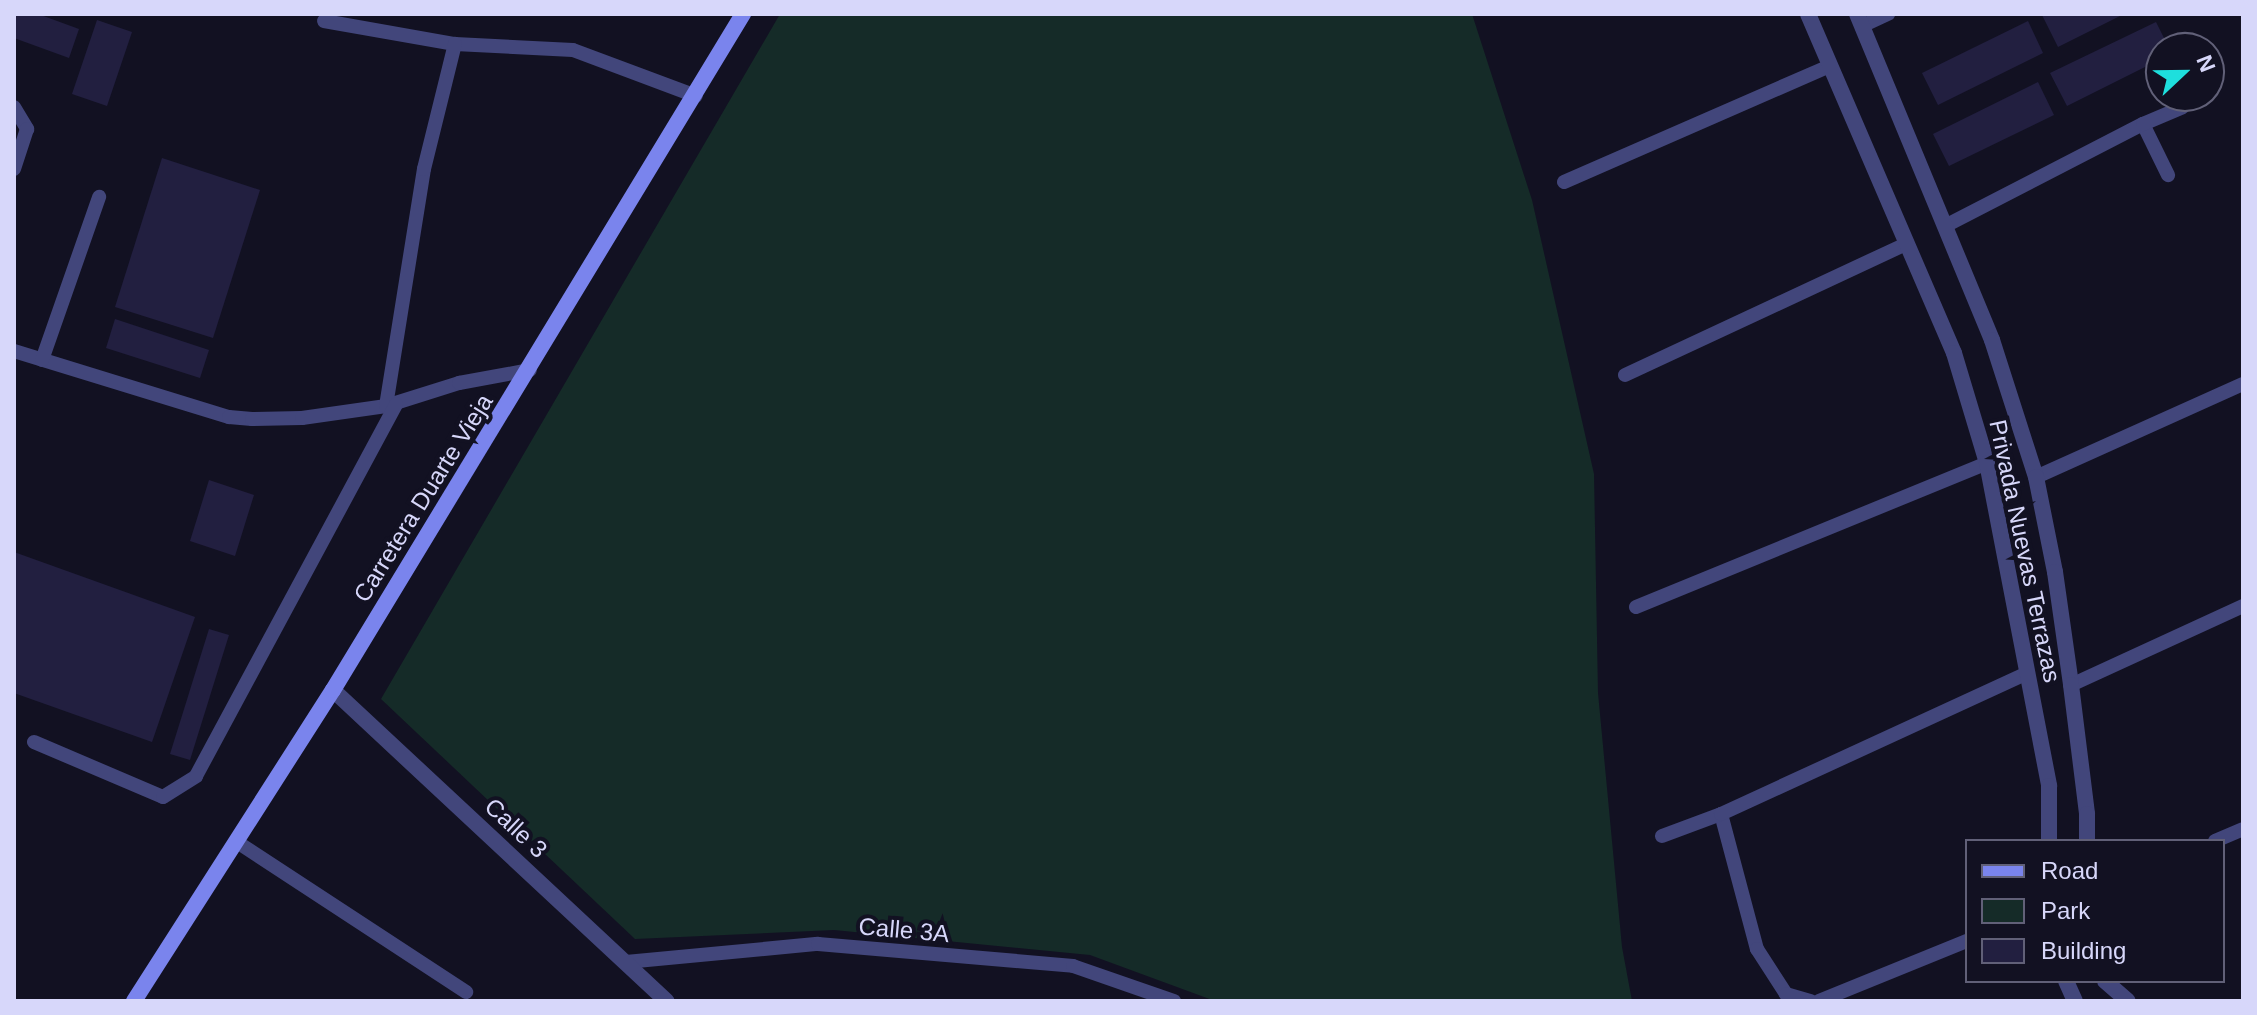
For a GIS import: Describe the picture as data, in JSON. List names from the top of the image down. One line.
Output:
{"streets":{"main road":["Carretera Duarte Vieja"],"street":["Privada Nuevas Terrazas","Calle 3"],"lane":["Calle 3A"]},"crossings":[["Carretera Duarte Vieja","Calle 3"],["Calle 3","Calle 3A"]],"legend":["Road","Park","Building"],"north":"right"}
